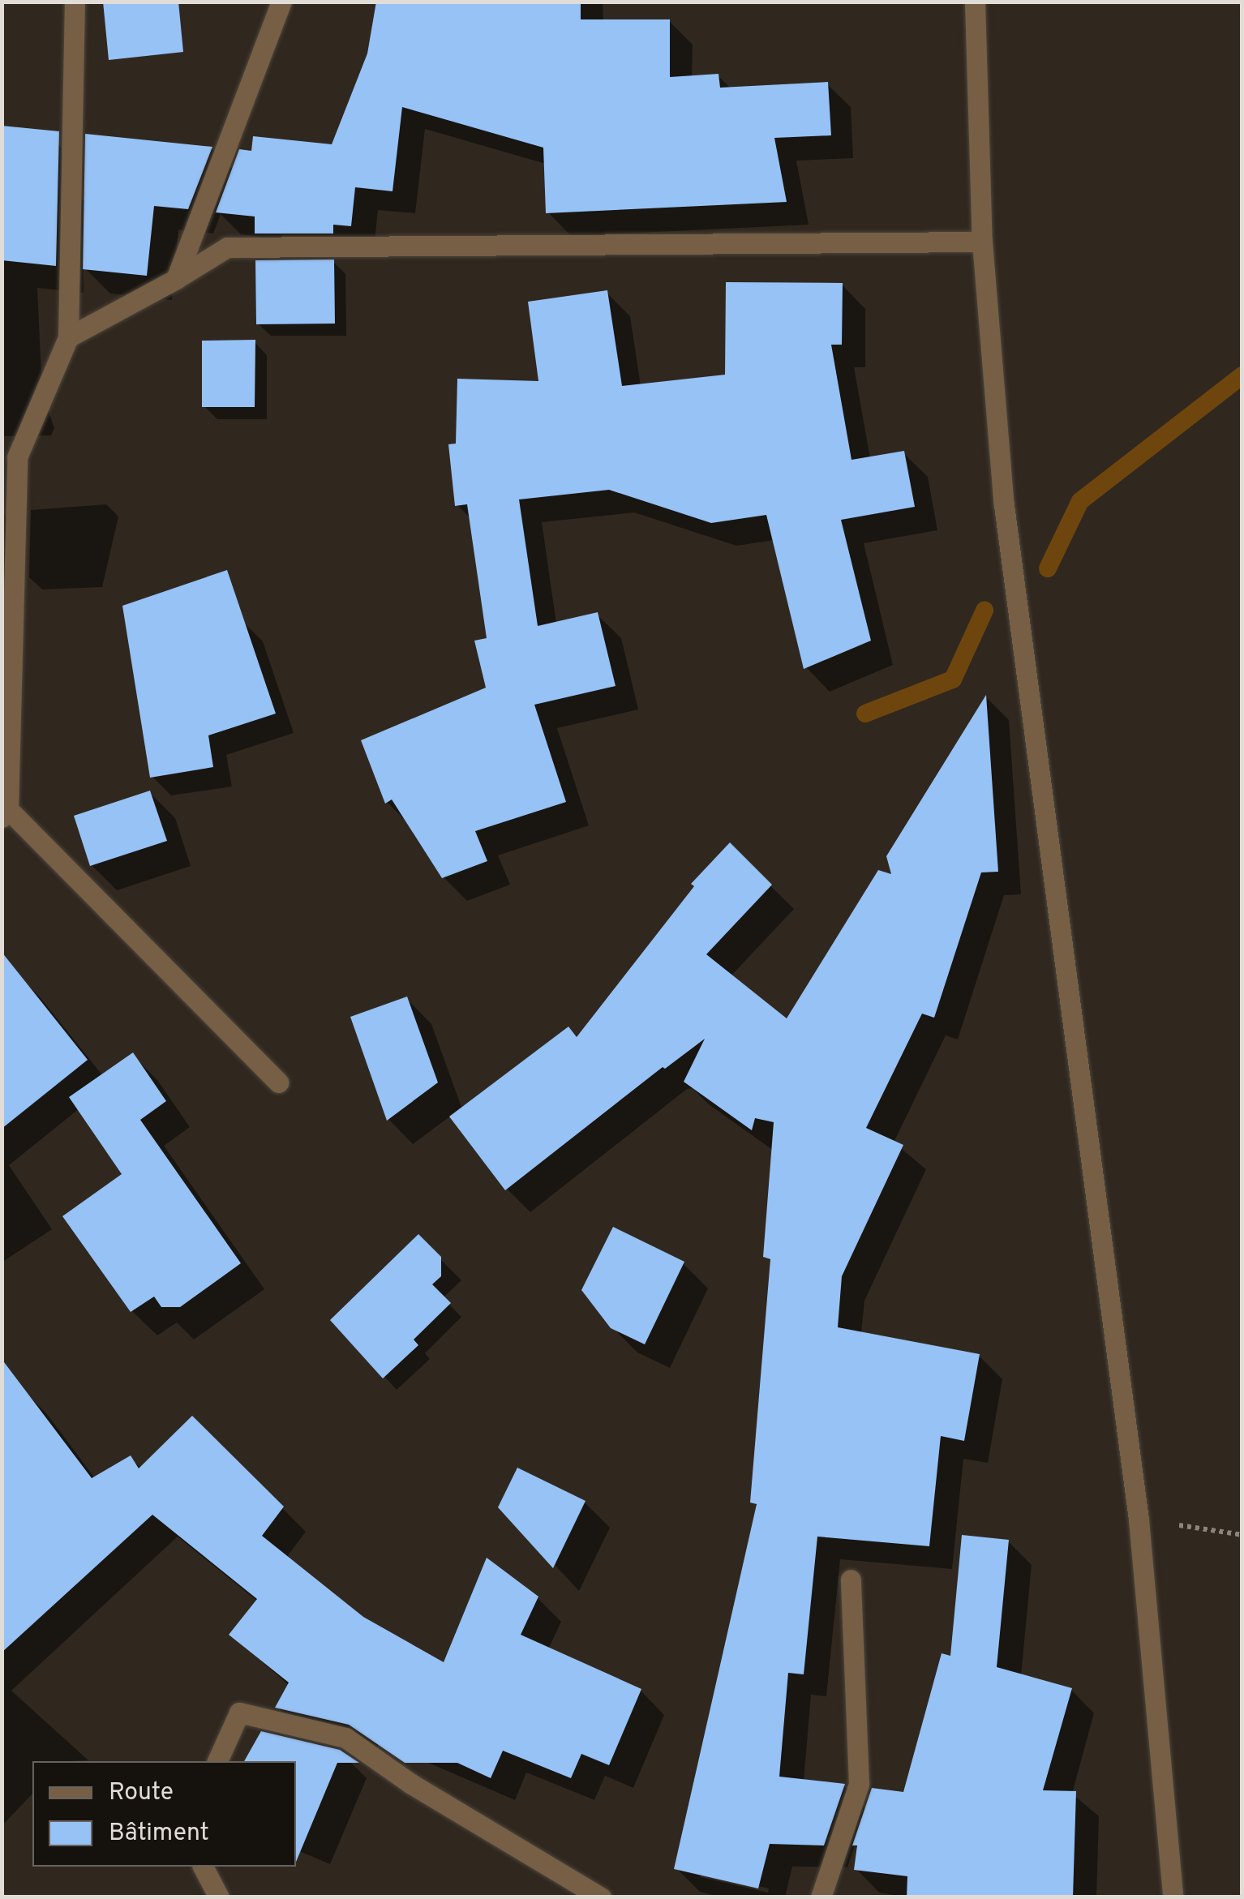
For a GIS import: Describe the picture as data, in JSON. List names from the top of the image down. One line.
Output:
{"legend":["Route","Bâtiment"]}
